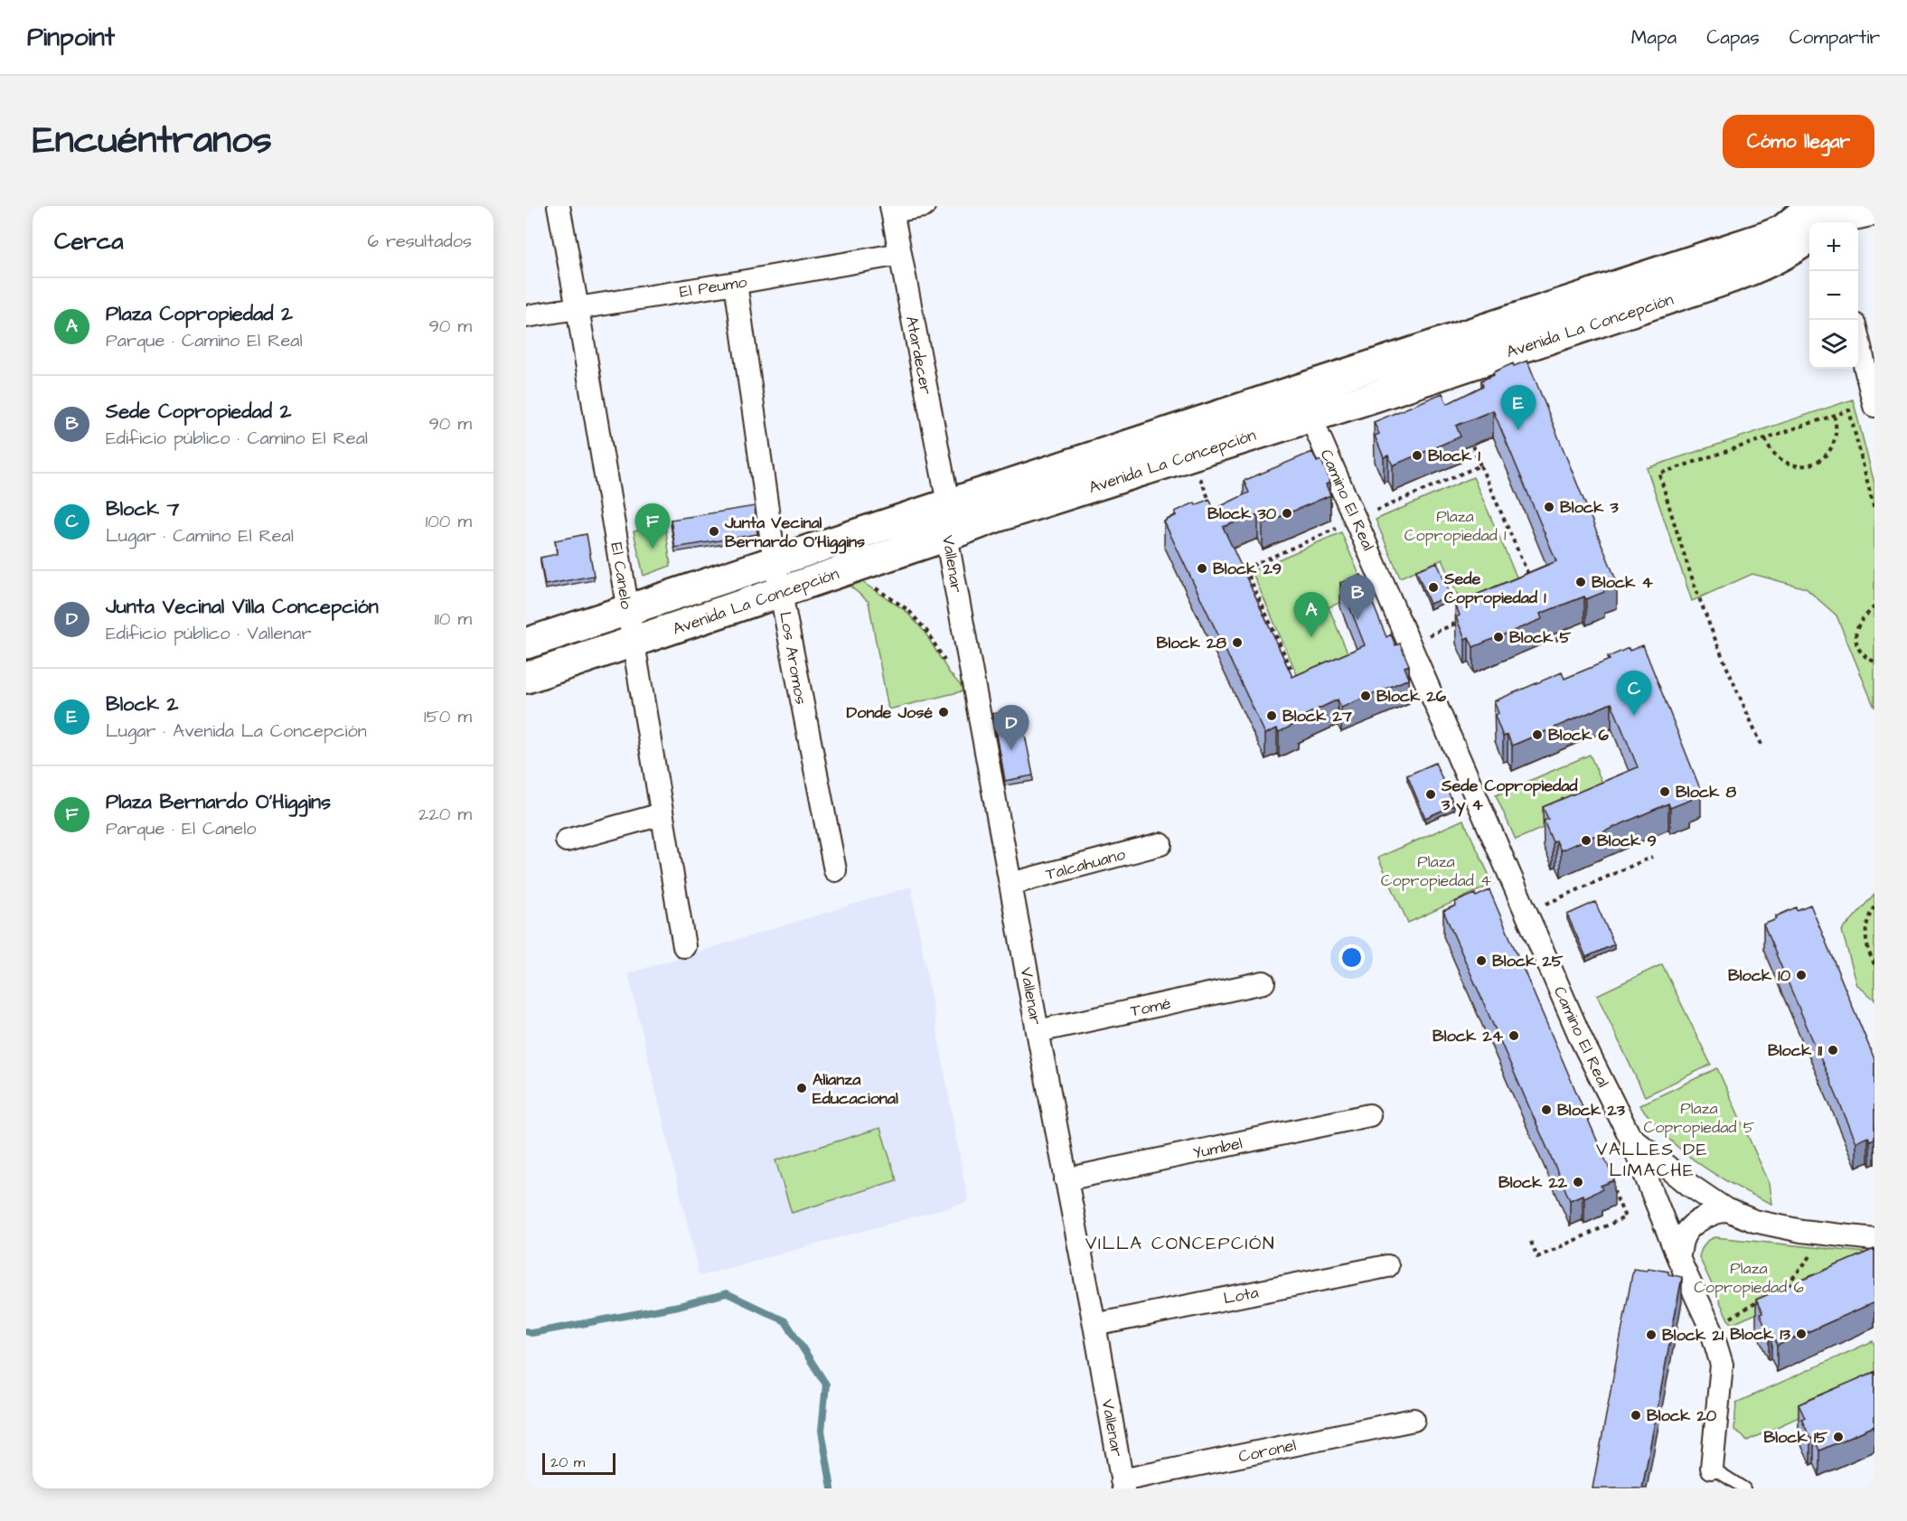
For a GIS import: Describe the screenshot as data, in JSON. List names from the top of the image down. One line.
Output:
{"streets":{"street":["El Peumo","Avenida La Concepción","Atardecer","Camino El Real","Vallenar","El Canelo","Los Aromos","Talcahuano","Tomé","Yumbel","Lota","Coronel"]},"crossings":[["El Peumo","Atardecer"],["El Peumo","El Canelo"],["El Peumo","Los Aromos"],["Avenida La Concepción","Atardecer"],["Avenida La Concepción","Camino El Real"],["Avenida La Concepción","Vallenar"],["Avenida La Concepción","El Canelo"],["Avenida La Concepción","Los Aromos"],["Atardecer","Vallenar"],["Vallenar","Talcahuano"],["Vallenar","Tomé"],["Vallenar","Yumbel"],["Vallenar","Lota"],["Vallenar","Coronel"]],"districts":["VALLES DE LIMACHE","VILLA CONCEPCIÓN"],"parks":["Plaza Copropiedad 1","Plaza Copropiedad 4","Plaza Copropiedad 5","Plaza Copropiedad 6"],"places":["Block 1","Block 3","Block 30","Junta Vecinal Bernardo O'Higgins","Block 29","Block 4","Sede Copropiedad 1","Block 5","Block 28","Block 26","Donde José","Block 27","Block 6","Block 8","Sede Copropiedad 3 y 4","Block 9","Block 25","Block 10","Block 24","Block 11","Alianza Educacional","Block 23","Block 22","Block 13","Block 21","Block 20","Block 15"],"scale_bar":"20 m","page":{"header":"Pinpoint","nav":["Mapa","Capas","Compartir"],"title":"Encuéntranos","buttons":"Cómo llegar","heading":["Cerca","6 resultados"],"map_buttons":["+","−"],"list":[{"mark":"A","name":"Plaza Copropiedad 2","note":"Parque · Camino El Real","value":"90 m"},{"mark":"B","name":"Sede Copropiedad 2","note":"Edificio público · Camino El Real","value":"90 m"},{"mark":"C","name":"Block 7","note":"Lugar · Camino El Real","value":"100 m"},{"mark":"D","name":"Junta Vecinal Villa Concepción","note":"Edificio público · Vallenar","value":"110 m"},{"mark":"E","name":"Block 2","note":"Lugar · Avenida La Concepción","value":"150 m"},{"mark":"F","name":"Plaza Bernardo O'Higgins","note":"Parque · El Canelo","value":"220 m"}],"pins":["E","F","B","A","C","D"],"scale":"20 m"}}
